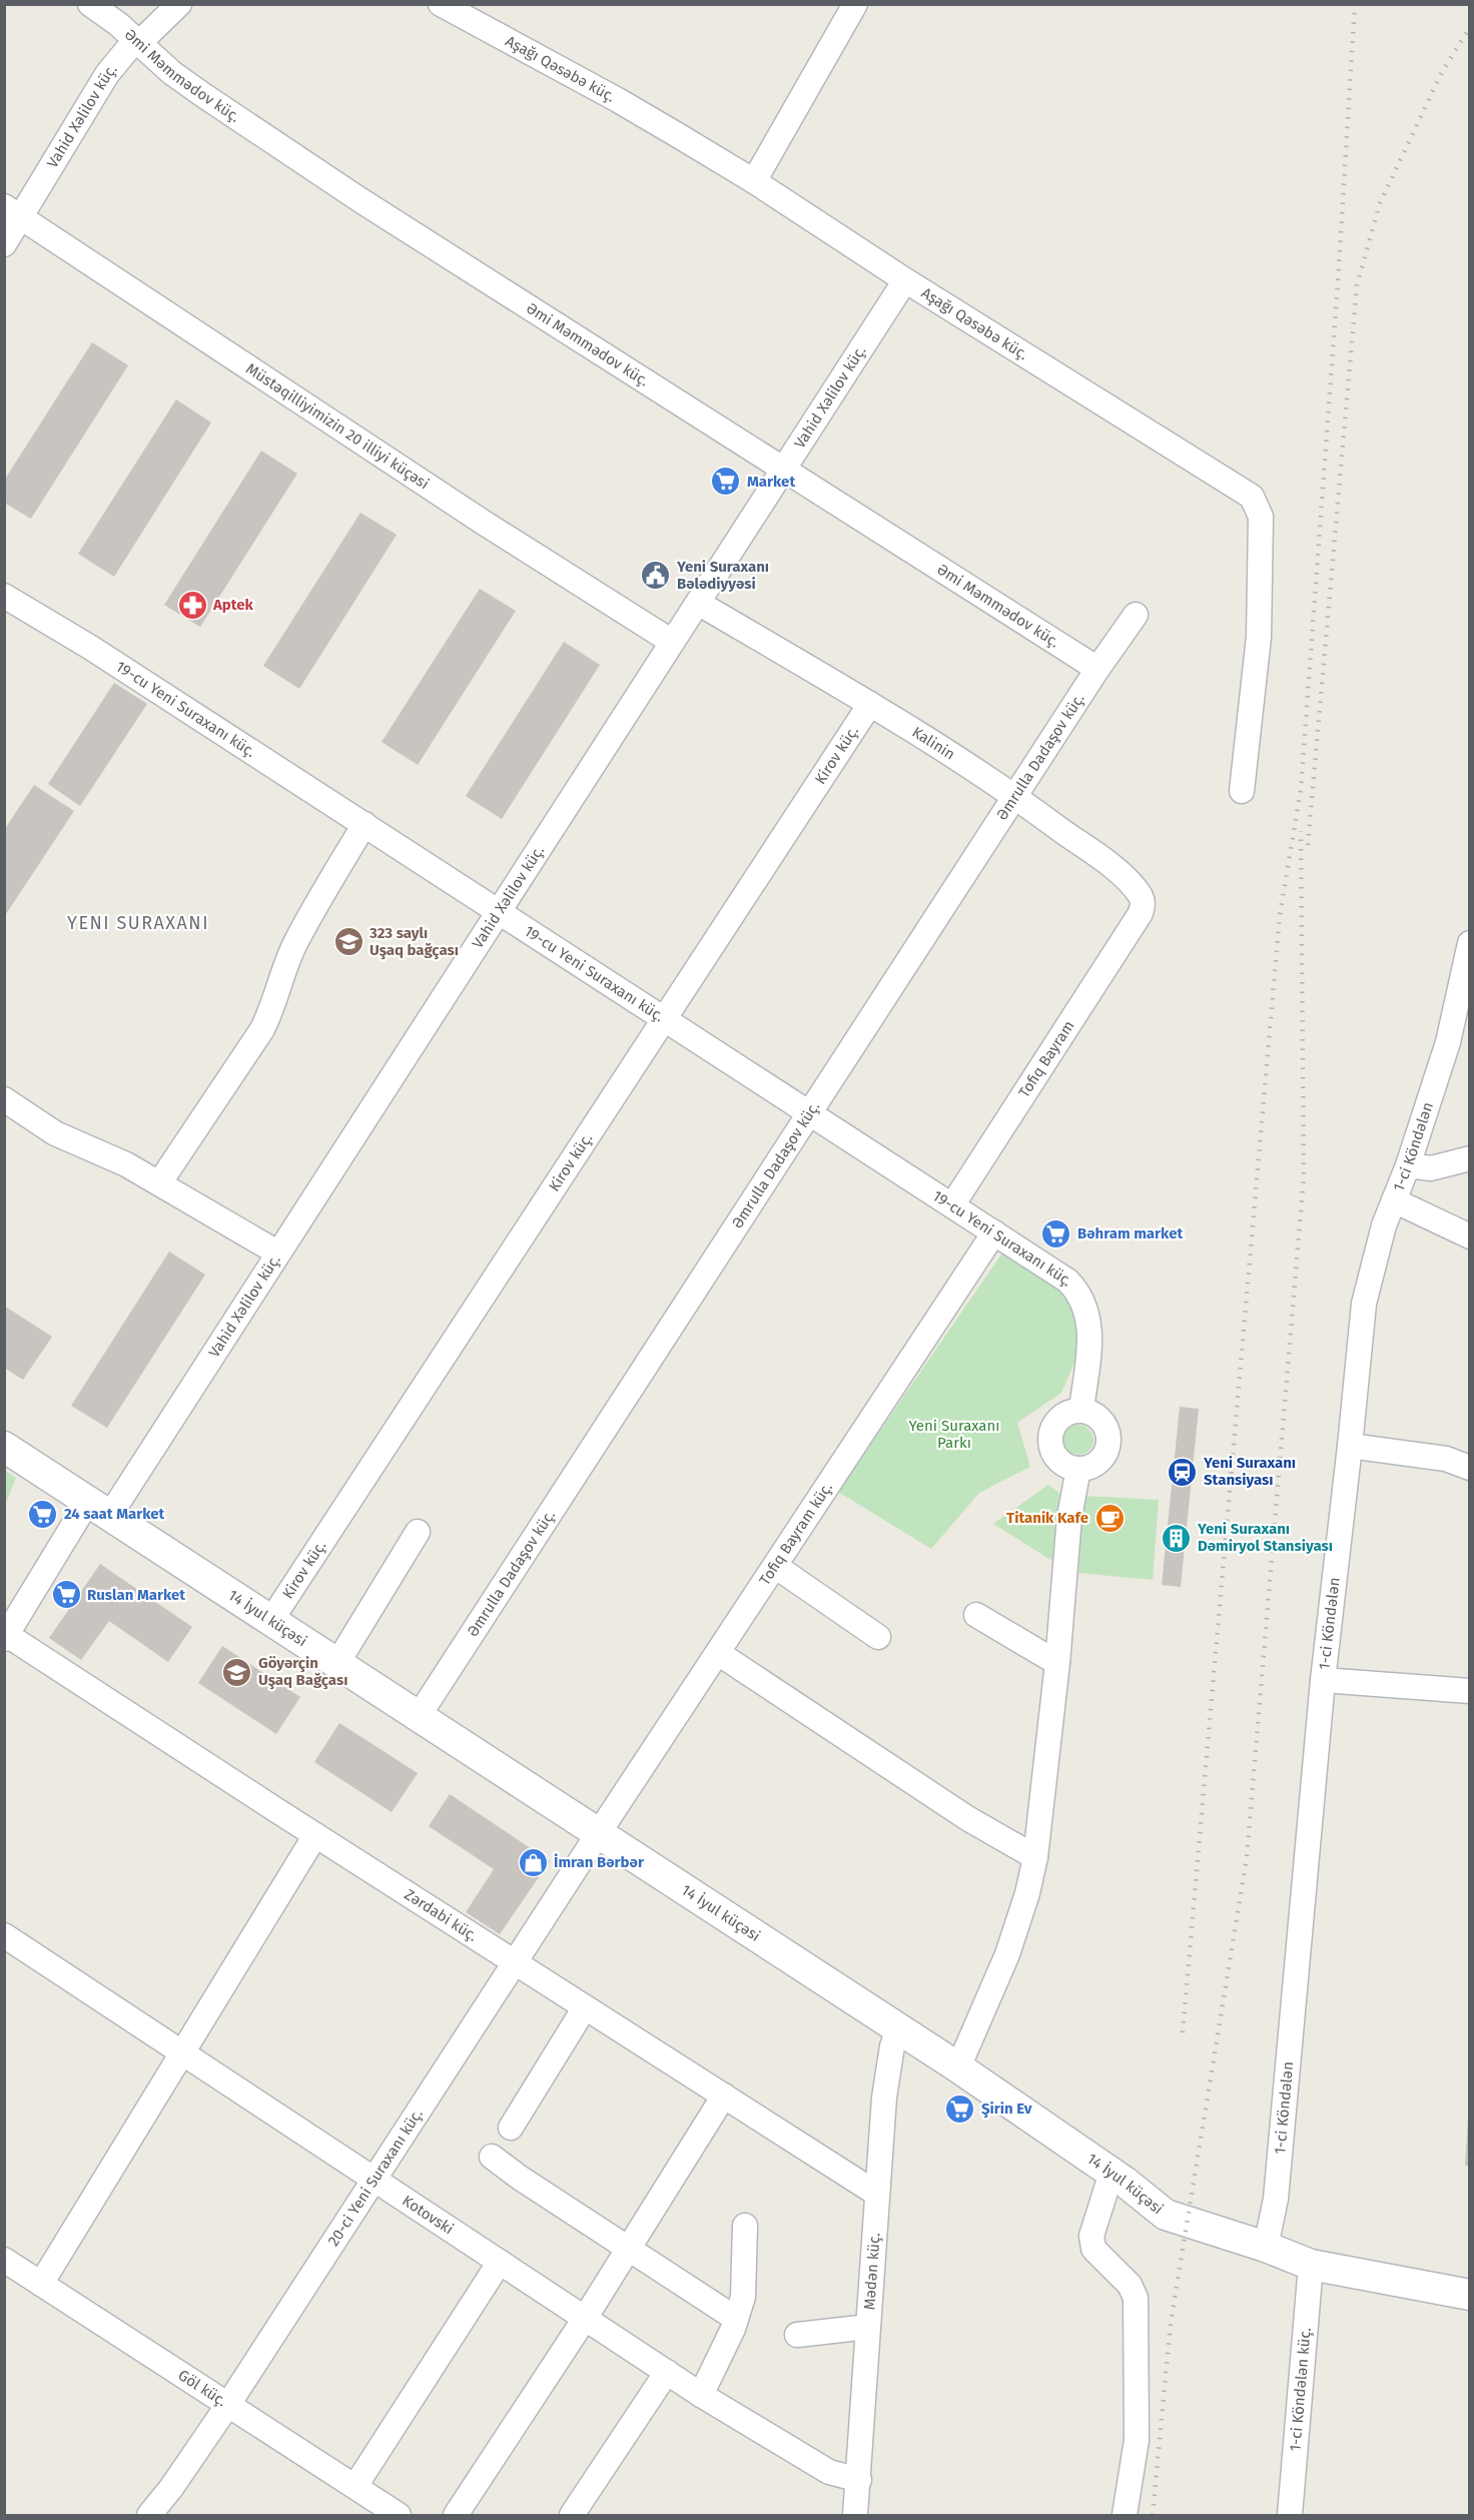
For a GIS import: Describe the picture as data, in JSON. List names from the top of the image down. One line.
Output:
{"streets":{"street":["Aşağı Qəsəbə küç.","Əmi Məmmədov küç.","Vahid Xəlilov küç.","Müstəqilliyimizin 20 illiyi küçəsi","19-cu Yeni Suraxanı küç.","Kalinin","Kirov küç.","Əmrulla Dadaşov küç.","Tofiq Bayram","1-ci Köndələn","Tofiq Bayram küç.","14 İyul küçəsi","Zərdabi küç.","20-ci Yeni Suraxanı küç.","Kotovski","Mədən küç.","Göl küç.","1-ci Köndələn küç."]},"crossings":[["Aşağı Qəsəbə küç.","Vahid Xəlilov küç."],["Əmi Məmmədov küç.","Vahid Xəlilov küç."],["Əmi Məmmədov küç.","Əmrulla Dadaşov küç."],["Vahid Xəlilov küç.","Müstəqilliyimizin 20 illiyi küçəsi"],["Vahid Xəlilov küç.","19-cu Yeni Suraxanı küç."],["Vahid Xəlilov küç.","Kalinin"],["Vahid Xəlilov küç.","14 İyul küçəsi"],["Vahid Xəlilov küç.","Zərdabi küç."],["19-cu Yeni Suraxanı küç.","Kirov küç."],["19-cu Yeni Suraxanı küç.","Əmrulla Dadaşov küç."],["19-cu Yeni Suraxanı küç.","Tofiq Bayram"],["19-cu Yeni Suraxanı küç.","Tofiq Bayram küç."],["Kalinin","Kirov küç."],["Kalinin","Əmrulla Dadaşov küç."],["Kalinin","Tofiq Bayram"],["Kirov küç.","14 İyul küçəsi"],["Əmrulla Dadaşov küç.","14 İyul küçəsi"],["1-ci Köndələn","14 İyul küçəsi"],["Tofiq Bayram küç.","14 İyul küçəsi"],["Tofiq Bayram küç.","20-ci Yeni Suraxanı küç."],["14 İyul küçəsi","20-ci Yeni Suraxanı küç."],["14 İyul küçəsi","Mədən küç."],["14 İyul küçəsi","1-ci Köndələn küç."],["Zərdabi küç.","20-ci Yeni Suraxanı küç."],["Zərdabi küç.","Mədən küç."],["20-ci Yeni Suraxanı küç.","Kotovski"],["20-ci Yeni Suraxanı küç.","Göl küç."],["Kotovski","Mədən küç."]],"districts":["YENI SURAXANI"],"parks":["Yeni Suraxanı Parkı"],"places":{"supermarket":["Market","Bәhram market","24 saat Market","Ruslan Market","Şirin Ev"],"public building":["Yeni Suraxanı Bələdiyyəsi"],"pharmacy":["Aptek"],"school or university":["323 saylı Uşaq bağçası","Göyərçin Uşaq Bağçası"],"station":["Yeni Suraxanı Stansiyası"],"cafe":["Titanik Kafe"],"building":["Yeni Suraxanı Dəmiryol Stansiyası"],"shop":["İmran Bərbər"]}}
